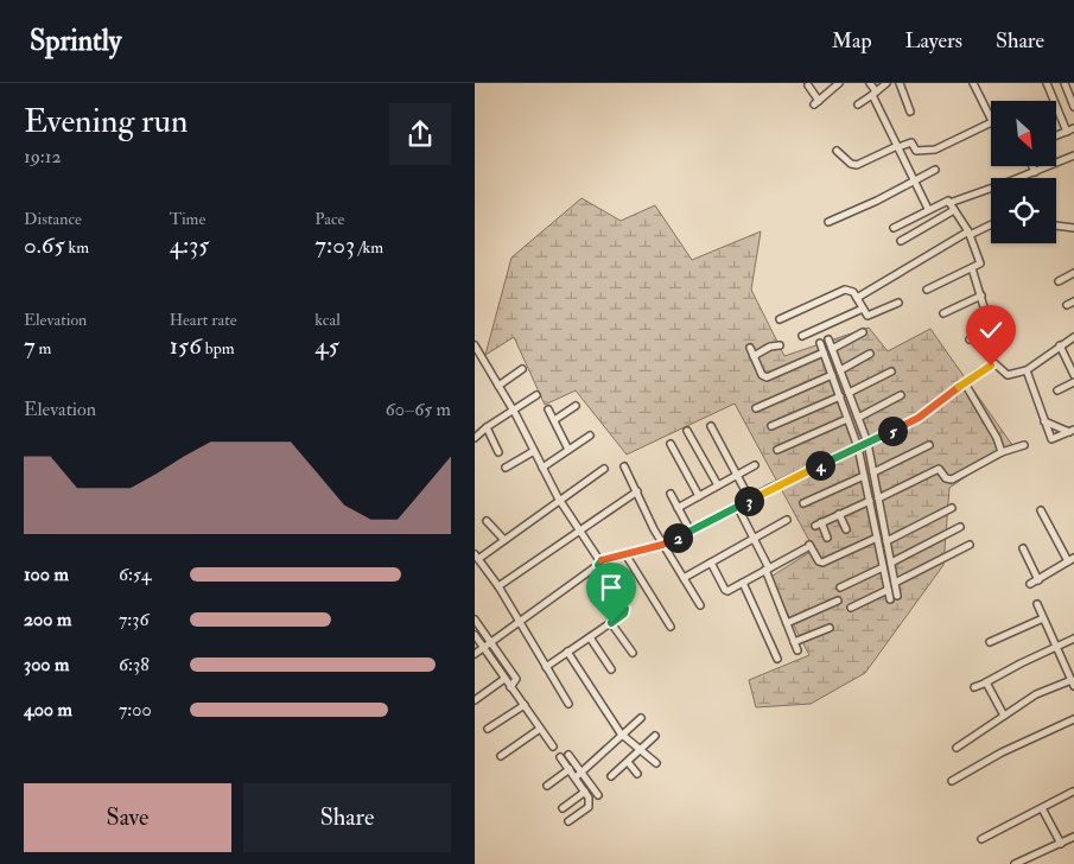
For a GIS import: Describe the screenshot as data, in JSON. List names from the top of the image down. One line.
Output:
{"north":"bottom right","page":{"header":"Sprintly","nav":["Map","Layers","Share"],"heading":["Evening run","19:12"],"stats":[["Distance","0.65 km"],["Time","4:35"],["Pace","7:03 /km"],["Elevation","7 m"],["Heart rate","156 bpm"],["kcal","45"]],"chart":["Elevation","60–65 m"],"pins":["5","4","3","2"],"list":[{"name":"100 m","note":"6:54"},{"name":"200 m","note":"7:36"},{"name":"300 m","note":"6:38"},{"name":"400 m","note":"7:00"}],"buttons":["Save","Share"]}}
